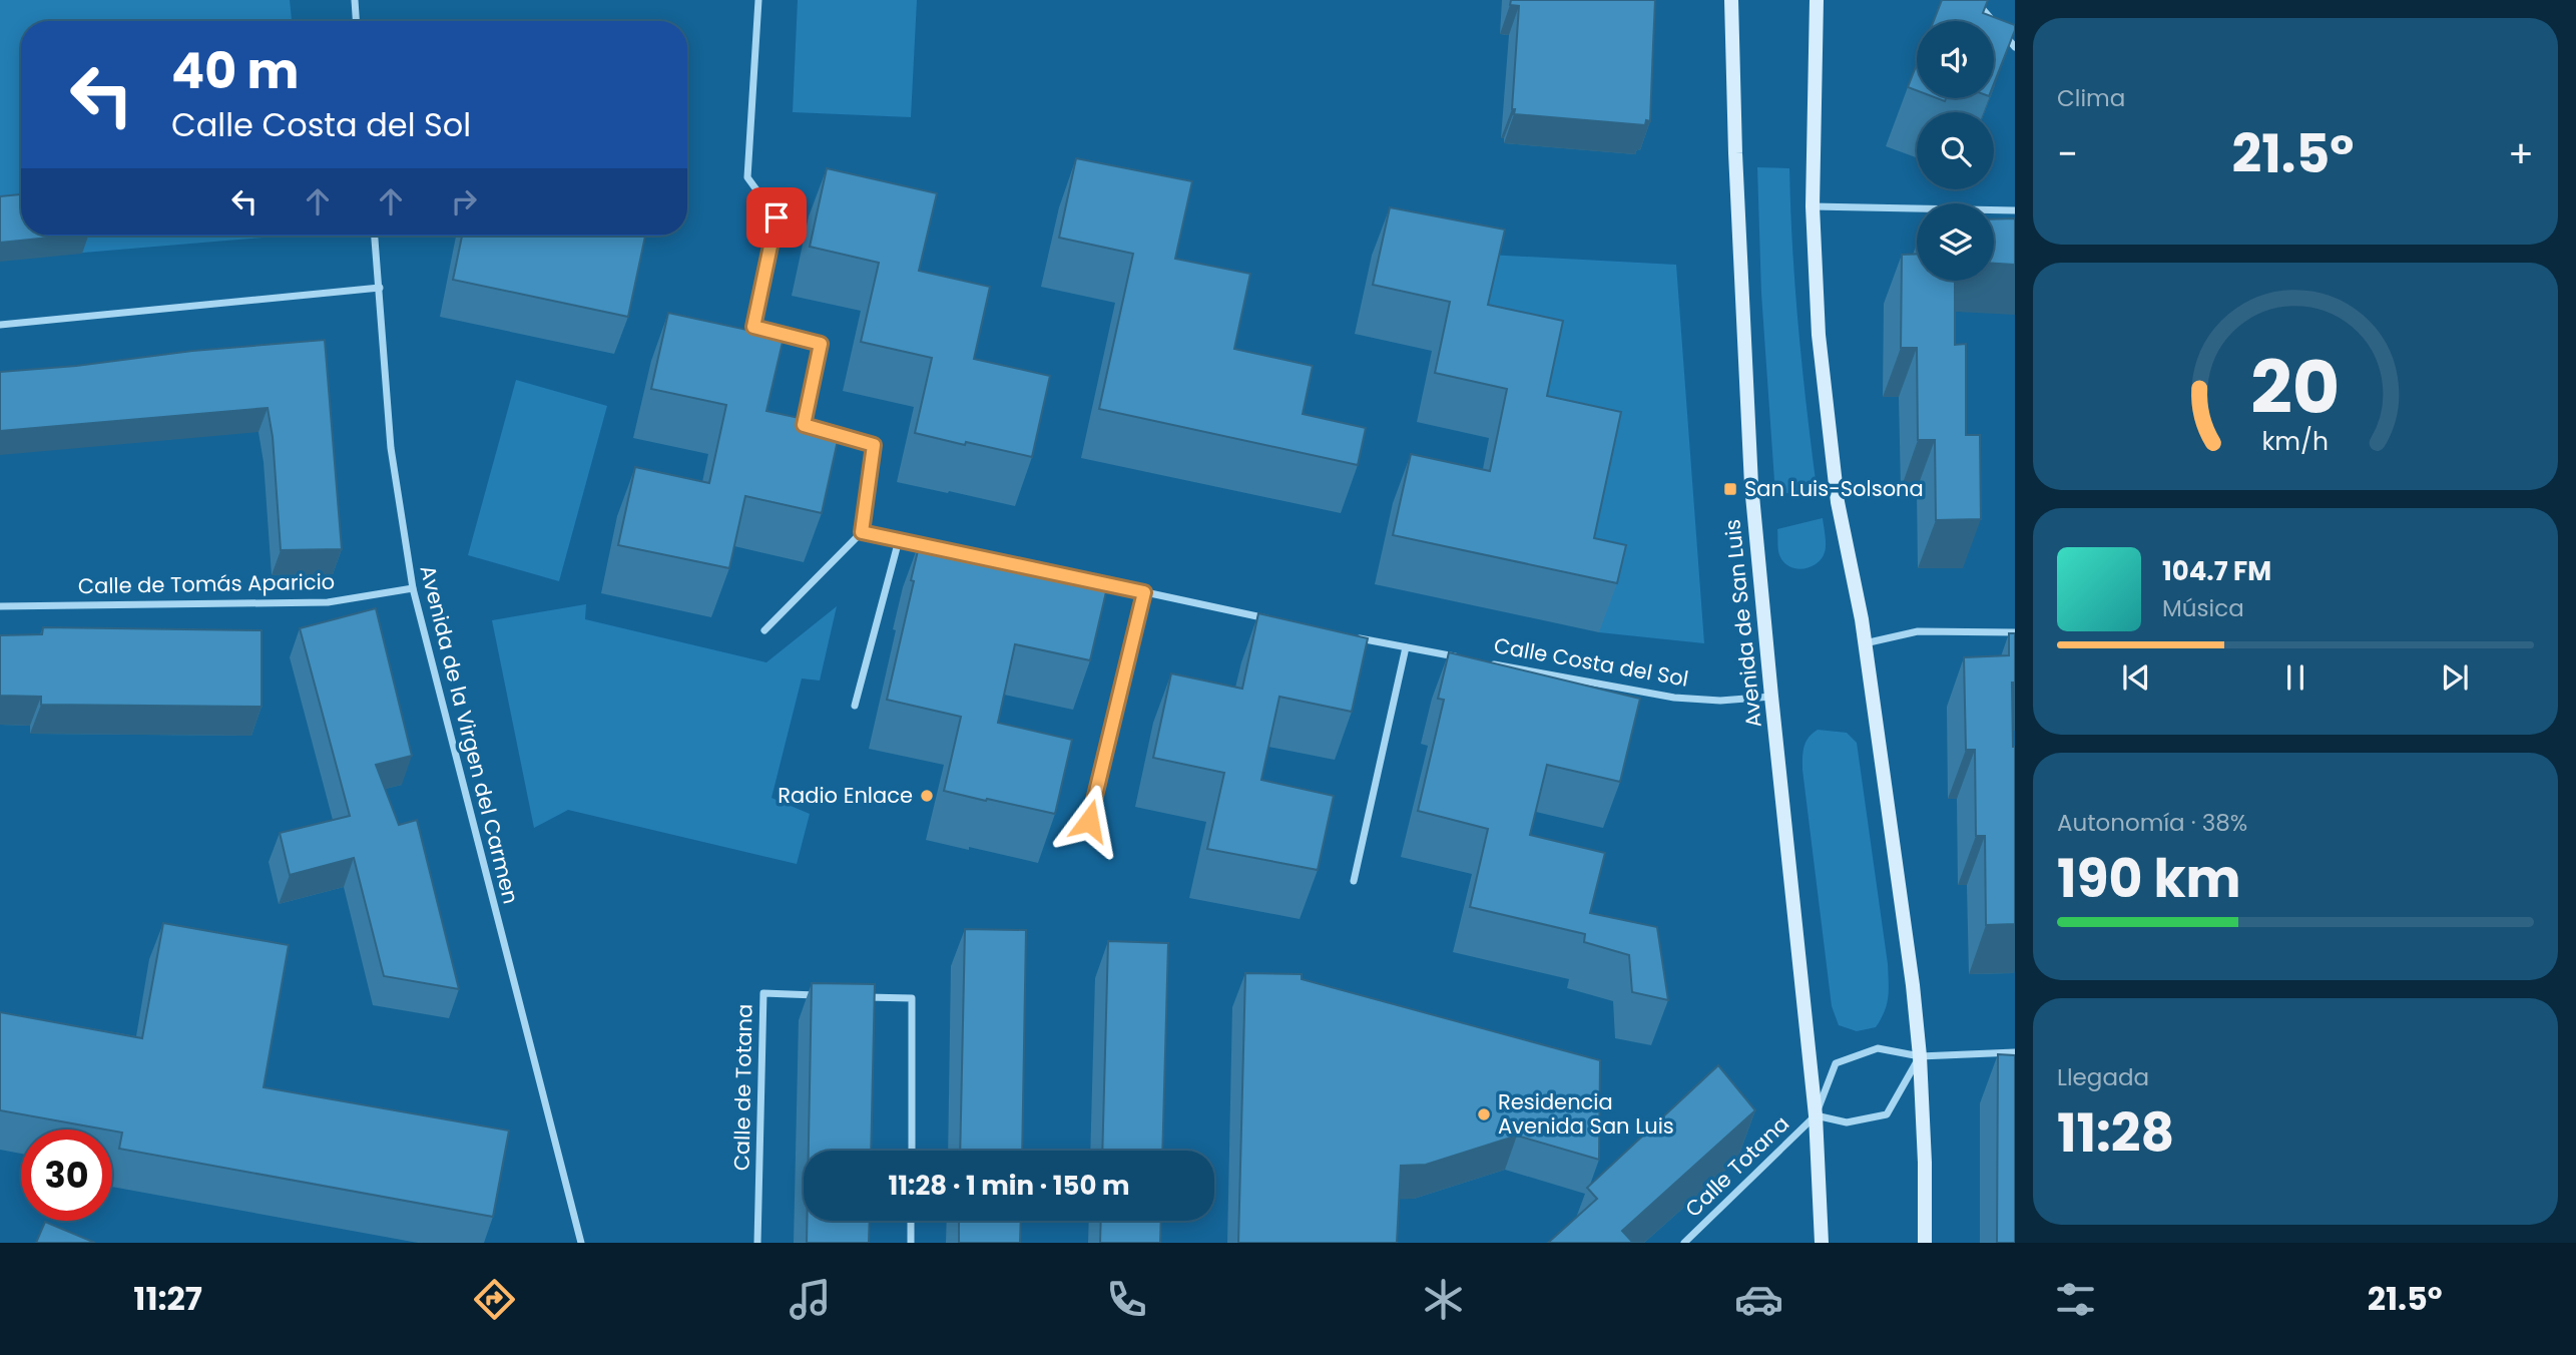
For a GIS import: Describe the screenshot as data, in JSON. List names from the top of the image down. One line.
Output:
{"streets":{"street":["Calle de Tomás Aparicio","Avenida de San Luis","Calle Costa del Sol","Avenida de la Virgen del Carmen","Calle de Totana","Calle Totana"]},"crossings":[["Calle de Tomás Aparicio","Avenida de la Virgen del Carmen"],["Avenida de San Luis","Calle Costa del Sol"],["Avenida de San Luis","Calle Totana"]],"places":{"transit":["San Luis-Solsona"],"other":["Radio Enlace","Residencia Avenida San Luis"]},"page":{"tile":["Clima",["Autonomía · 38%","190 km"],["Llegada","11:28"]],"turn":["40 m","Calle Costa del Sol"],"heat":["−","21.5°","+"],"song":["104.7 FM","Música"],"limit":"30","trip":"11:28 · 1 min · 150 m","tabs":["11:27","21.5°"],"gauge":["20","km/h"]}}
